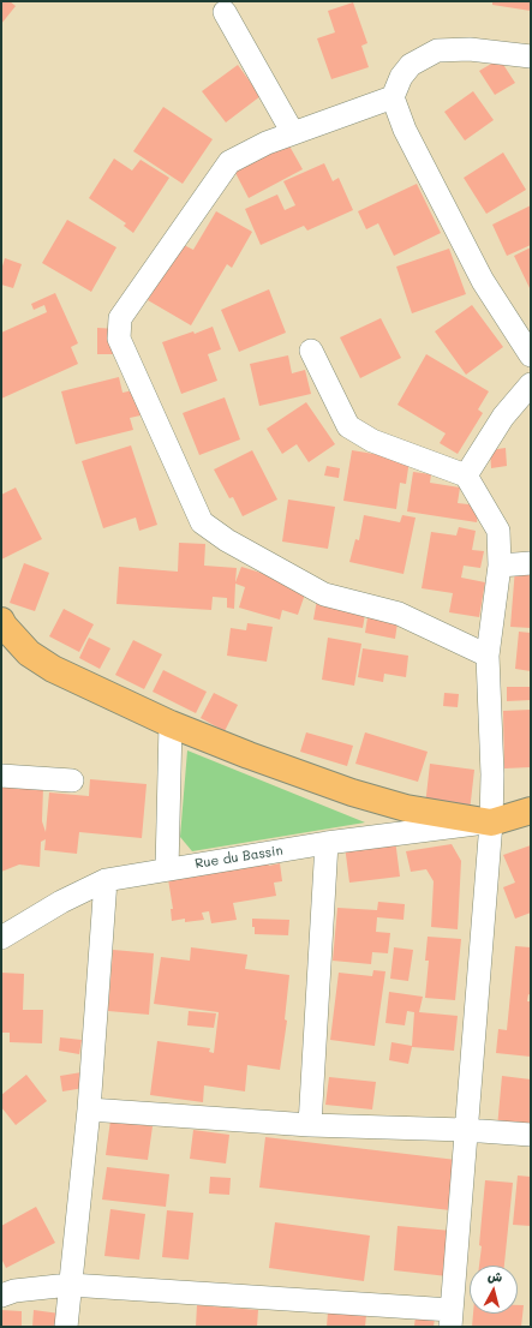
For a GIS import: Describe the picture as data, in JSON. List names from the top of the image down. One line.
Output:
{"streets":{"street":["Rue du Bassin"]},"north":"top"}
